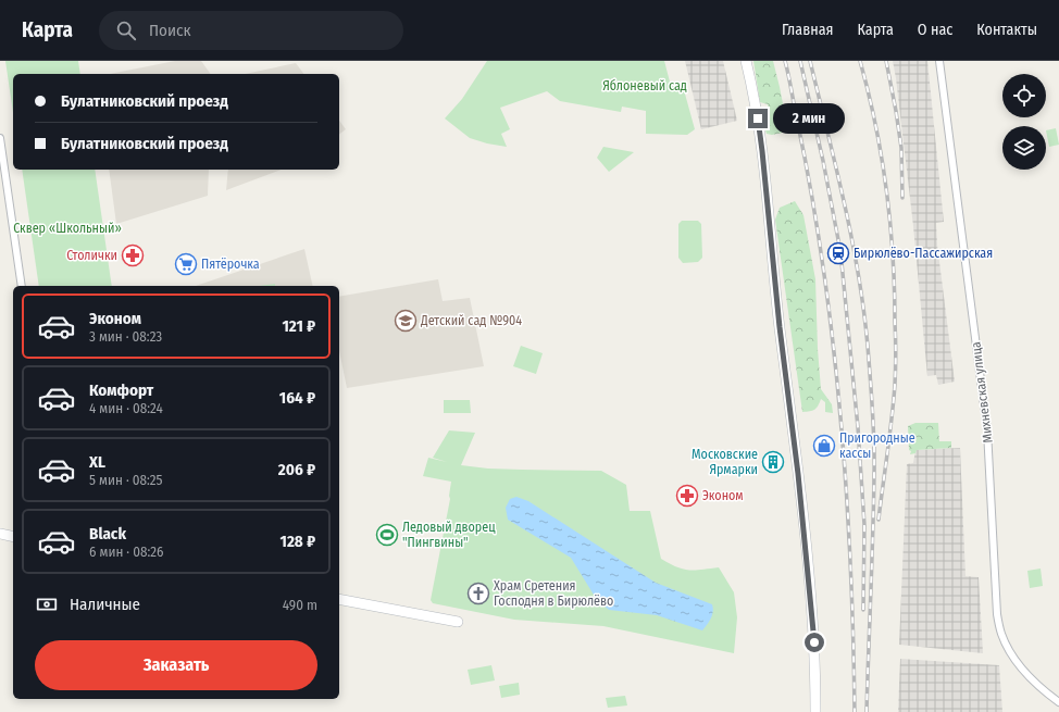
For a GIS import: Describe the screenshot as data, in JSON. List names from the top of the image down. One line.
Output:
{"streets":{"street":["Михневская улица"]},"parks":["Яблоневый сад","Сквер «Школьный»"],"places":{"station":["Бирюлёво-Пассажирская"],"pharmacy":["Столички","Эконом"],"supermarket":["Пятёрочка"],"school or university":["Детский сад №904"],"shop":["Пригородные кассы"],"building":["Московские Ярмарки"],"sports":["Ледовый дворец \"Пингвины\""],"church":["Храм Сретения Господня в Бирюлёво"]},"page":{"header":"Карта","search":"Поиск","nav":["Главная","Карта","О нас","Контакты"],"banner":["Булатниковский проезд","Булатниковский проезд"],"bubble":"2 мин","list":[{"name":"Эконом","note":"3 мин · 08:23","value":"121 ₽"},{"name":"Комфорт","note":"4 мин · 08:24","value":"164 ₽"},{"name":"XL","note":"5 мин · 08:25","value":"206 ₽"},{"name":"Black","note":"6 мин · 08:26","value":"128 ₽"}],"pay":["Наличные","490 m"],"buttons":"Заказать"}}
